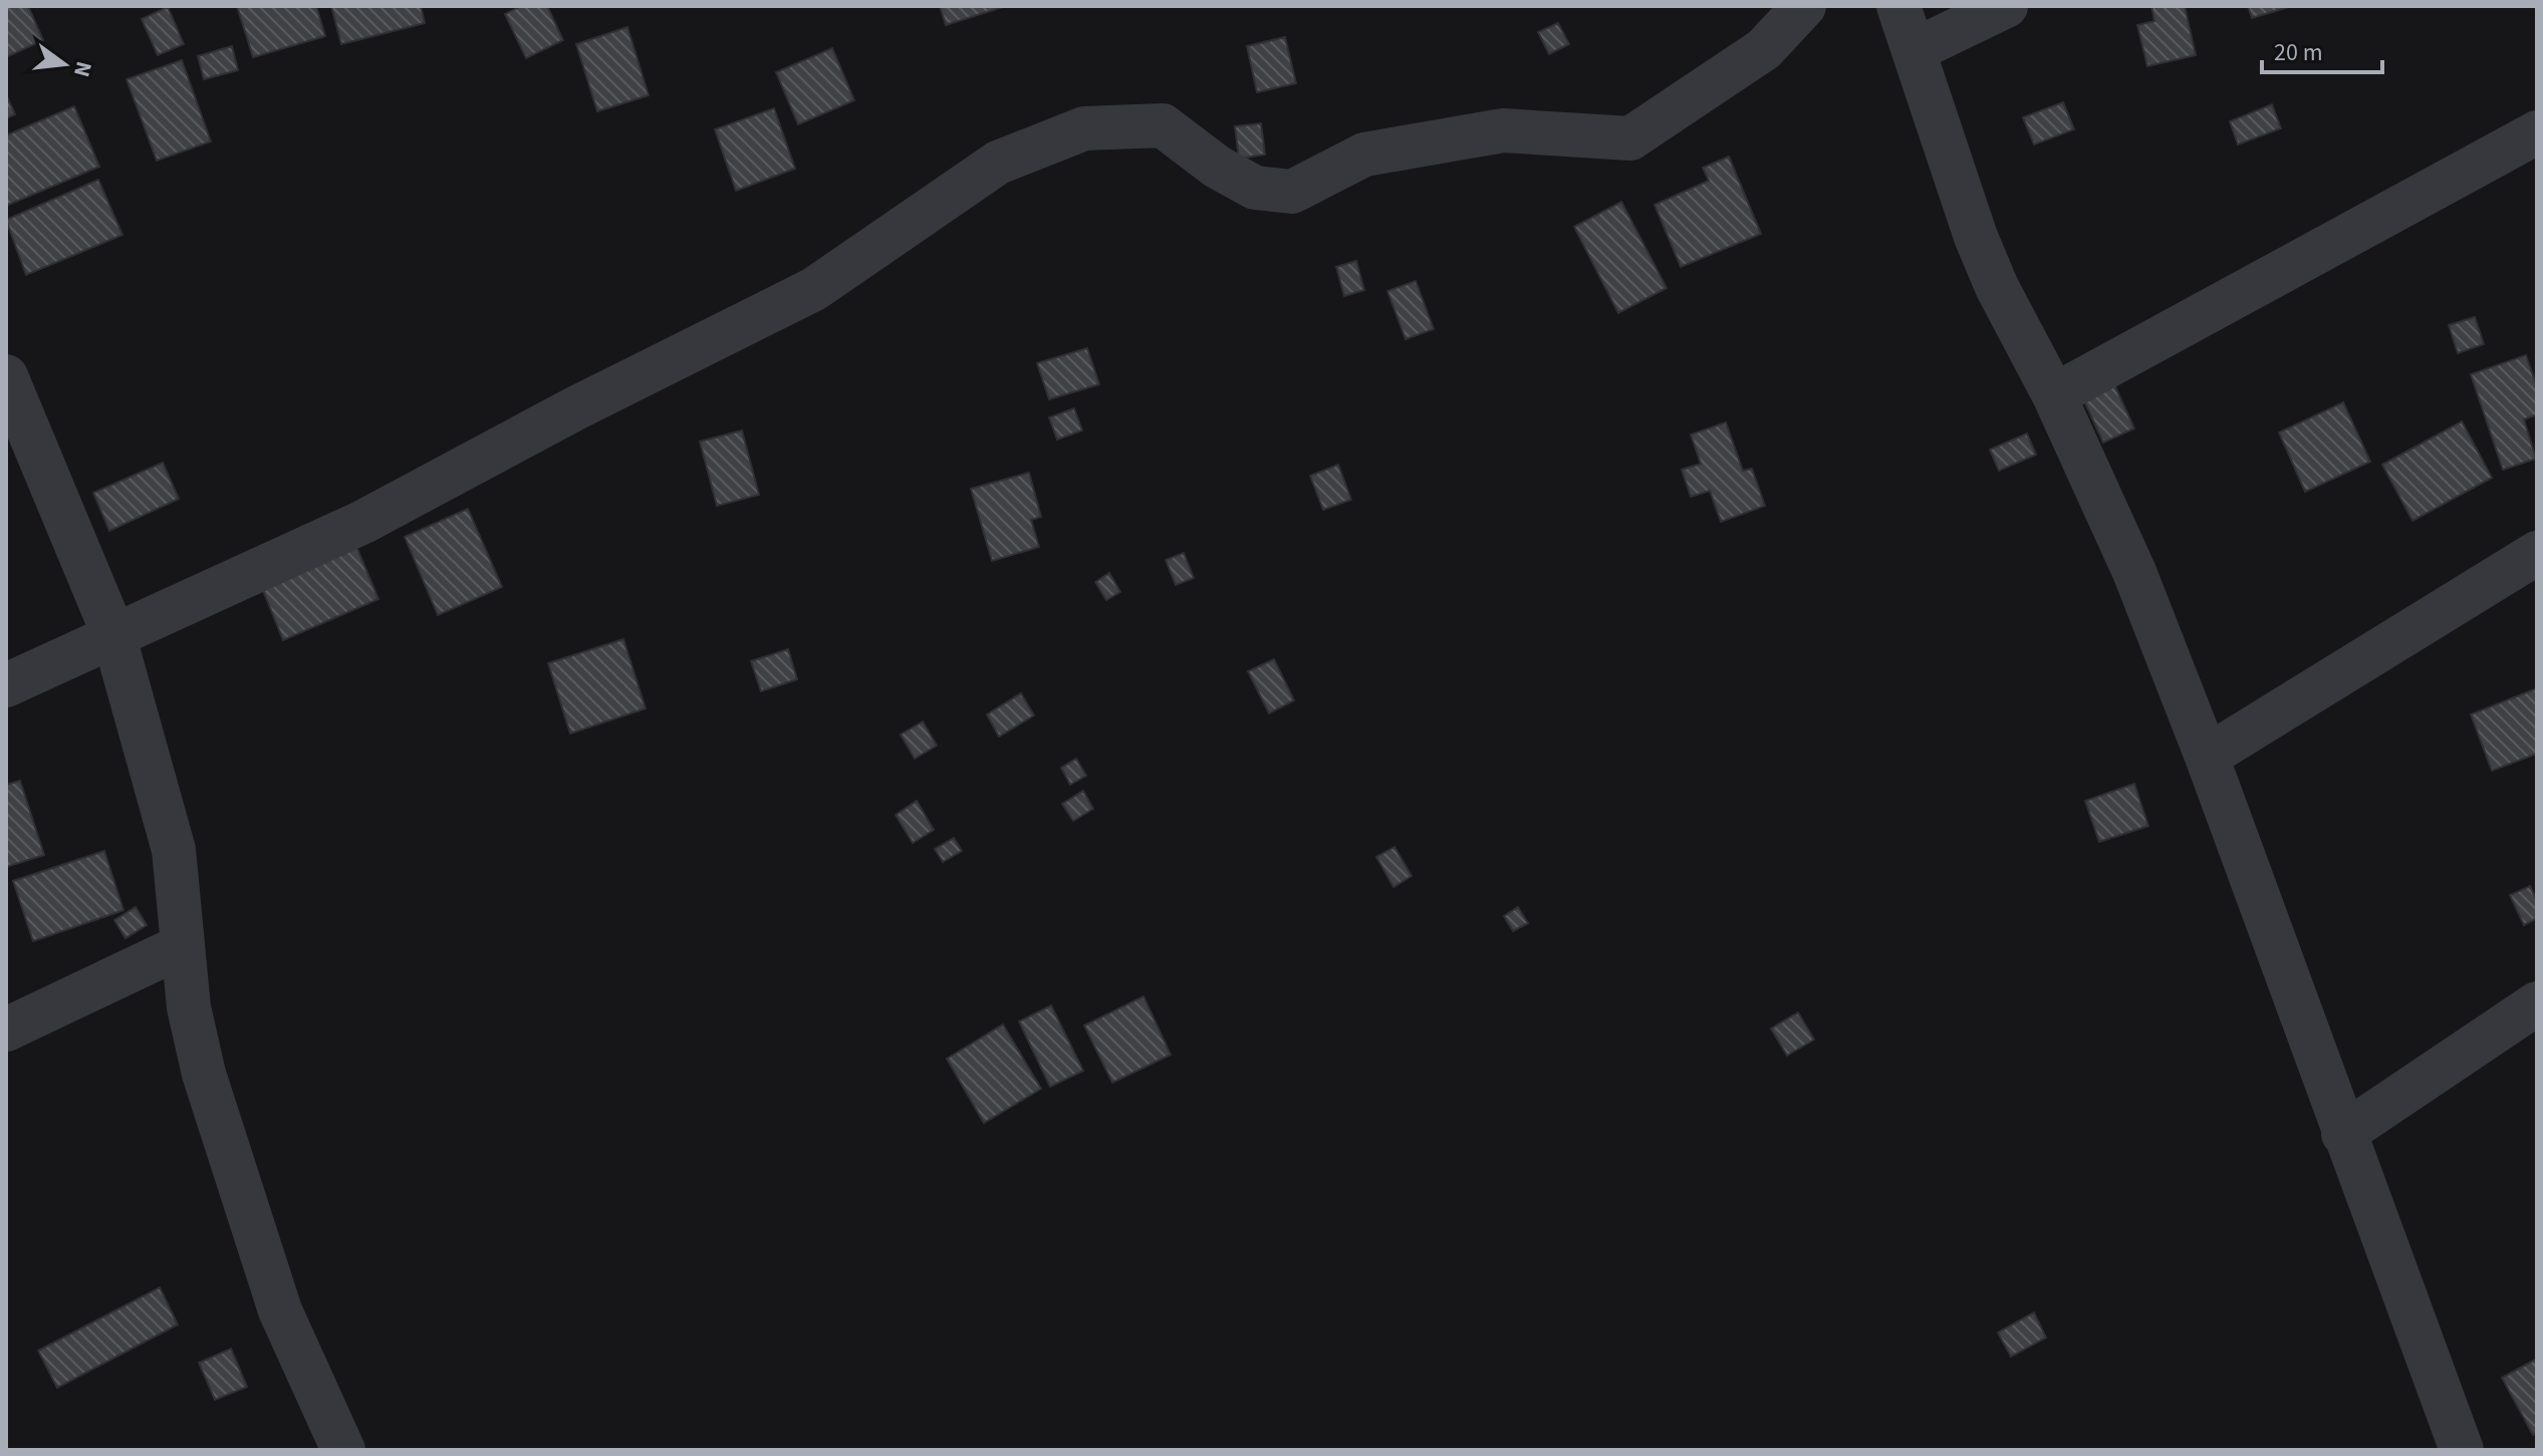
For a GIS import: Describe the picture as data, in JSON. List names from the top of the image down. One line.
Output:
{"scale_bar":"20 m","north":"right"}
